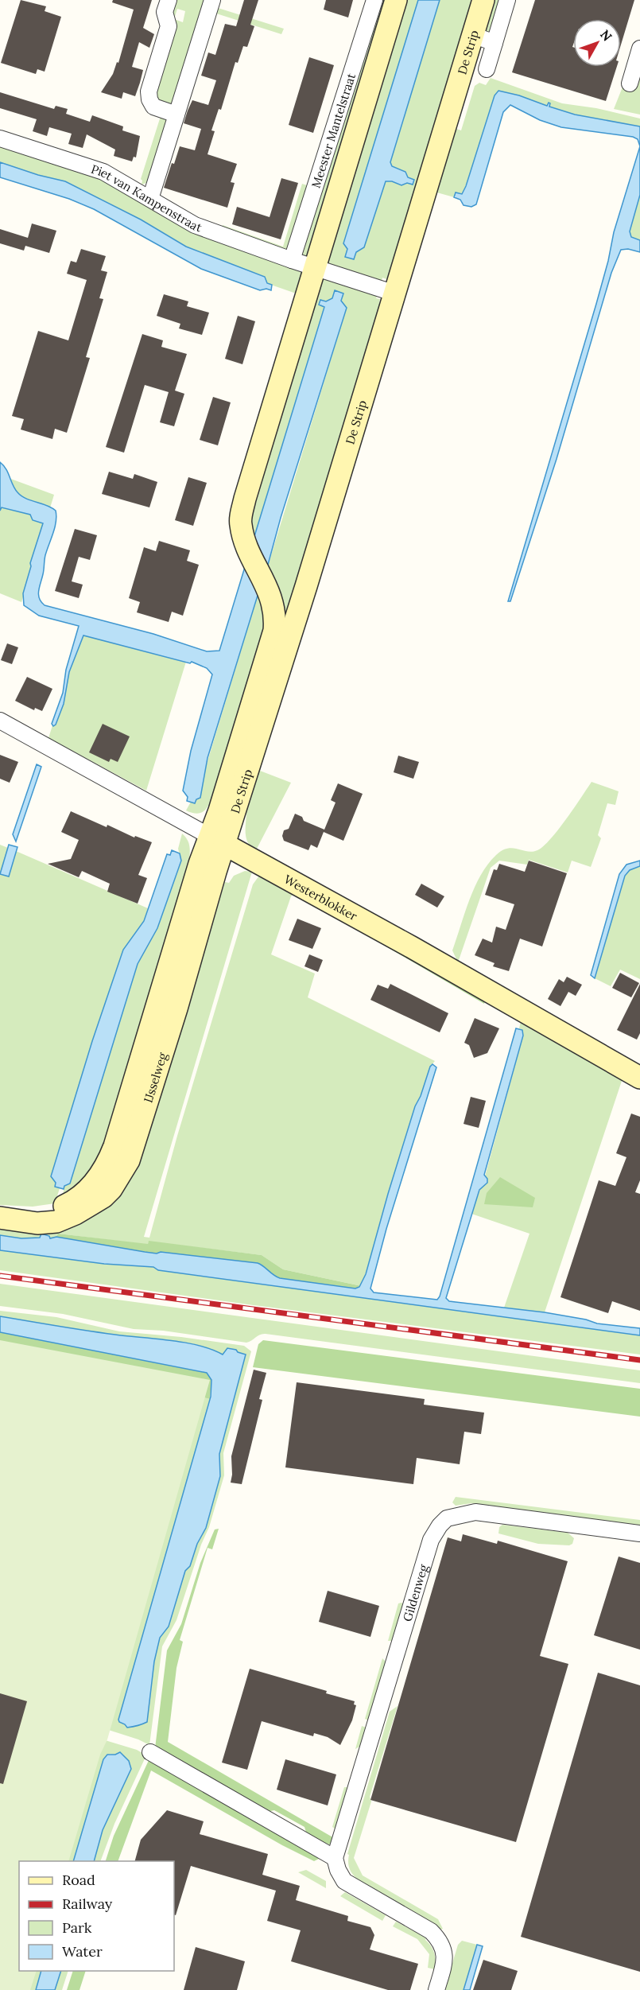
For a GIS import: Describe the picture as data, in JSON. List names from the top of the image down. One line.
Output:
{"streets":{"street":["De Strip","Meester Mantelstraat","Piet van Kampenstraat","Westerblokker","IJsselweg","Gildenweg"]},"crossings":[["De Strip","Piet van Kampenstraat"],["De Strip","Westerblokker"],["De Strip","IJsselweg"],["Meester Mantelstraat","Piet van Kampenstraat"],["Westerblokker","IJsselweg"]],"legend":["Road","Railway","Park","Water"],"north":"top right"}
